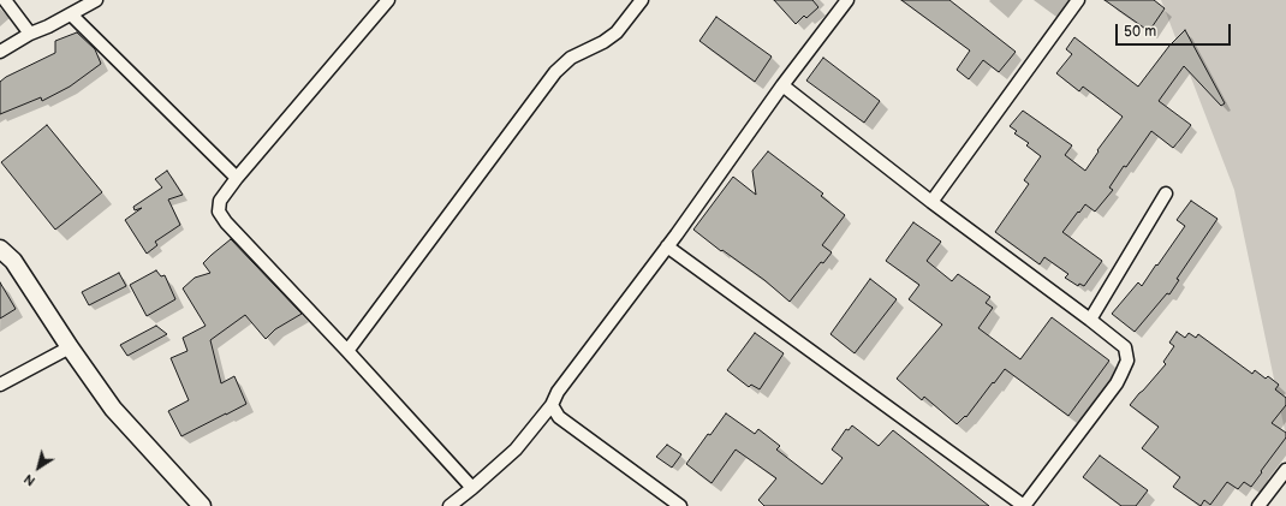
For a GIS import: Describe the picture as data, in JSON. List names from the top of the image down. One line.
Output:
{"scale_bar":"50 m","north":"bottom left"}
